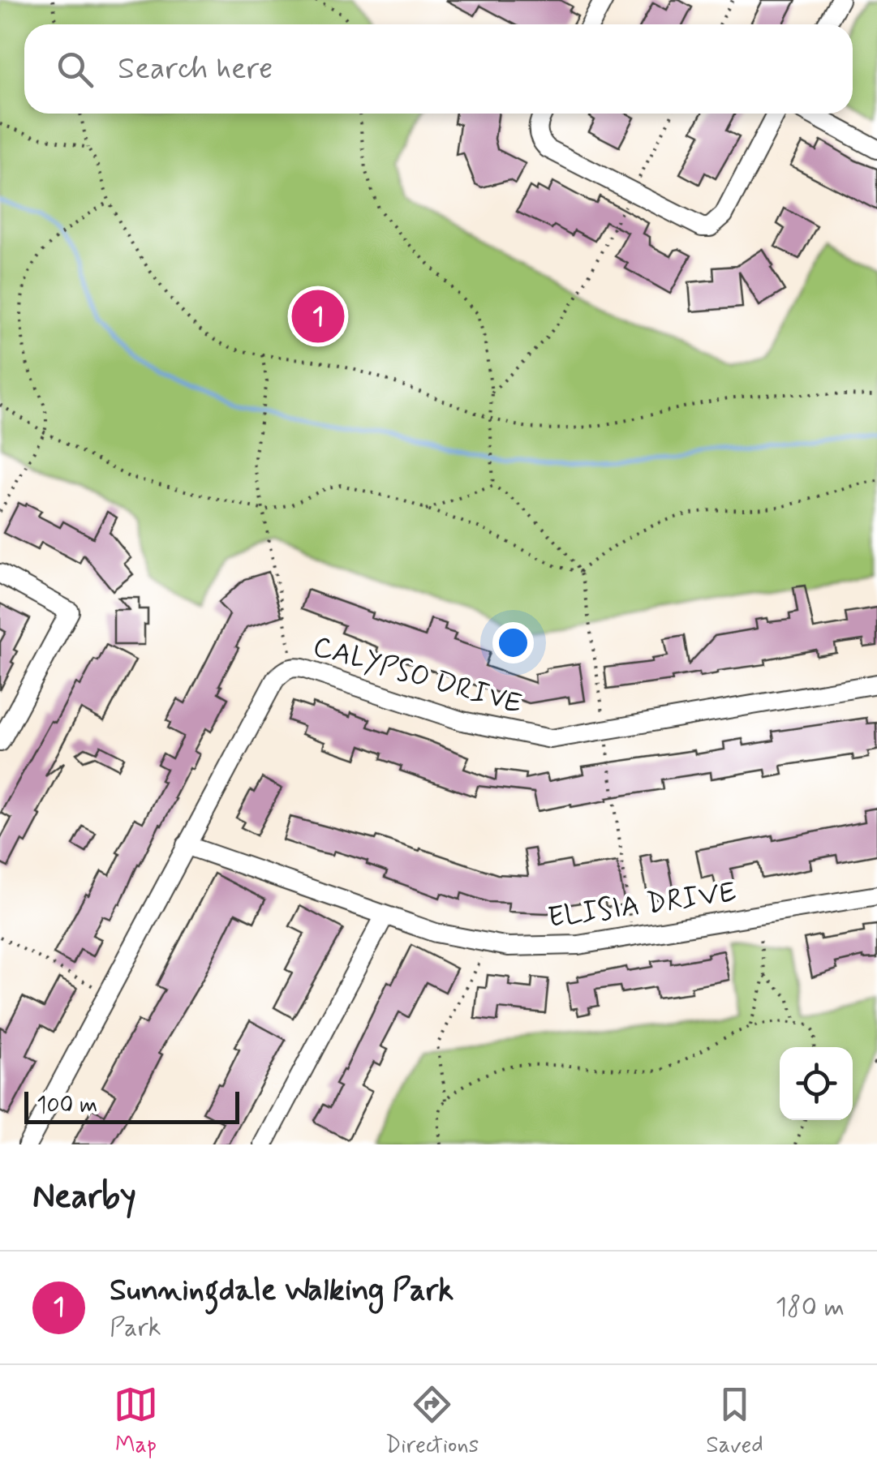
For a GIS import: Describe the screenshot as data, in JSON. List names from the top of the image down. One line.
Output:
{"streets":{"street":["CALYPSO DRIVE","ELISIA DRIVE"]},"crossings":[["CALYPSO DRIVE","ELISIA DRIVE"]],"scale_bar":"100 m","page":{"search":"Search here","pins":"1","scale":"100 m","heading":"Nearby","list":[{"mark":"1","name":"Sunningdale Walking Park","note":"Park","value":"180 m"}],"nav":["Map","Directions","Saved"]}}
